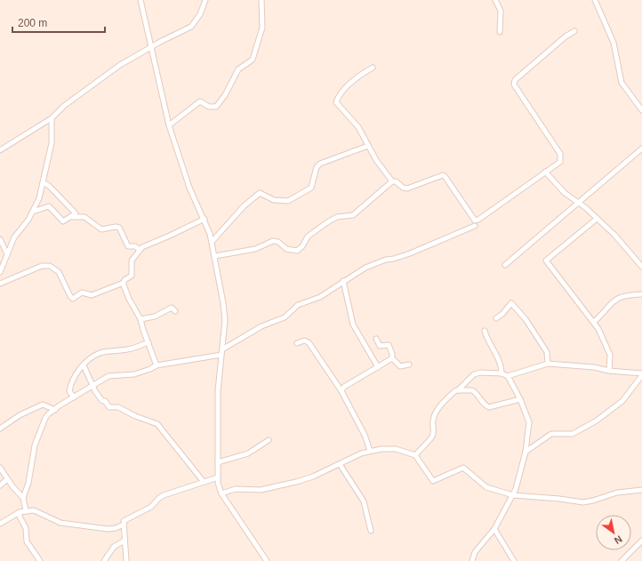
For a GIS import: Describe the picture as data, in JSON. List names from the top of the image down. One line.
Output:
{"scale_bar":"200 m","north":"bottom right"}
